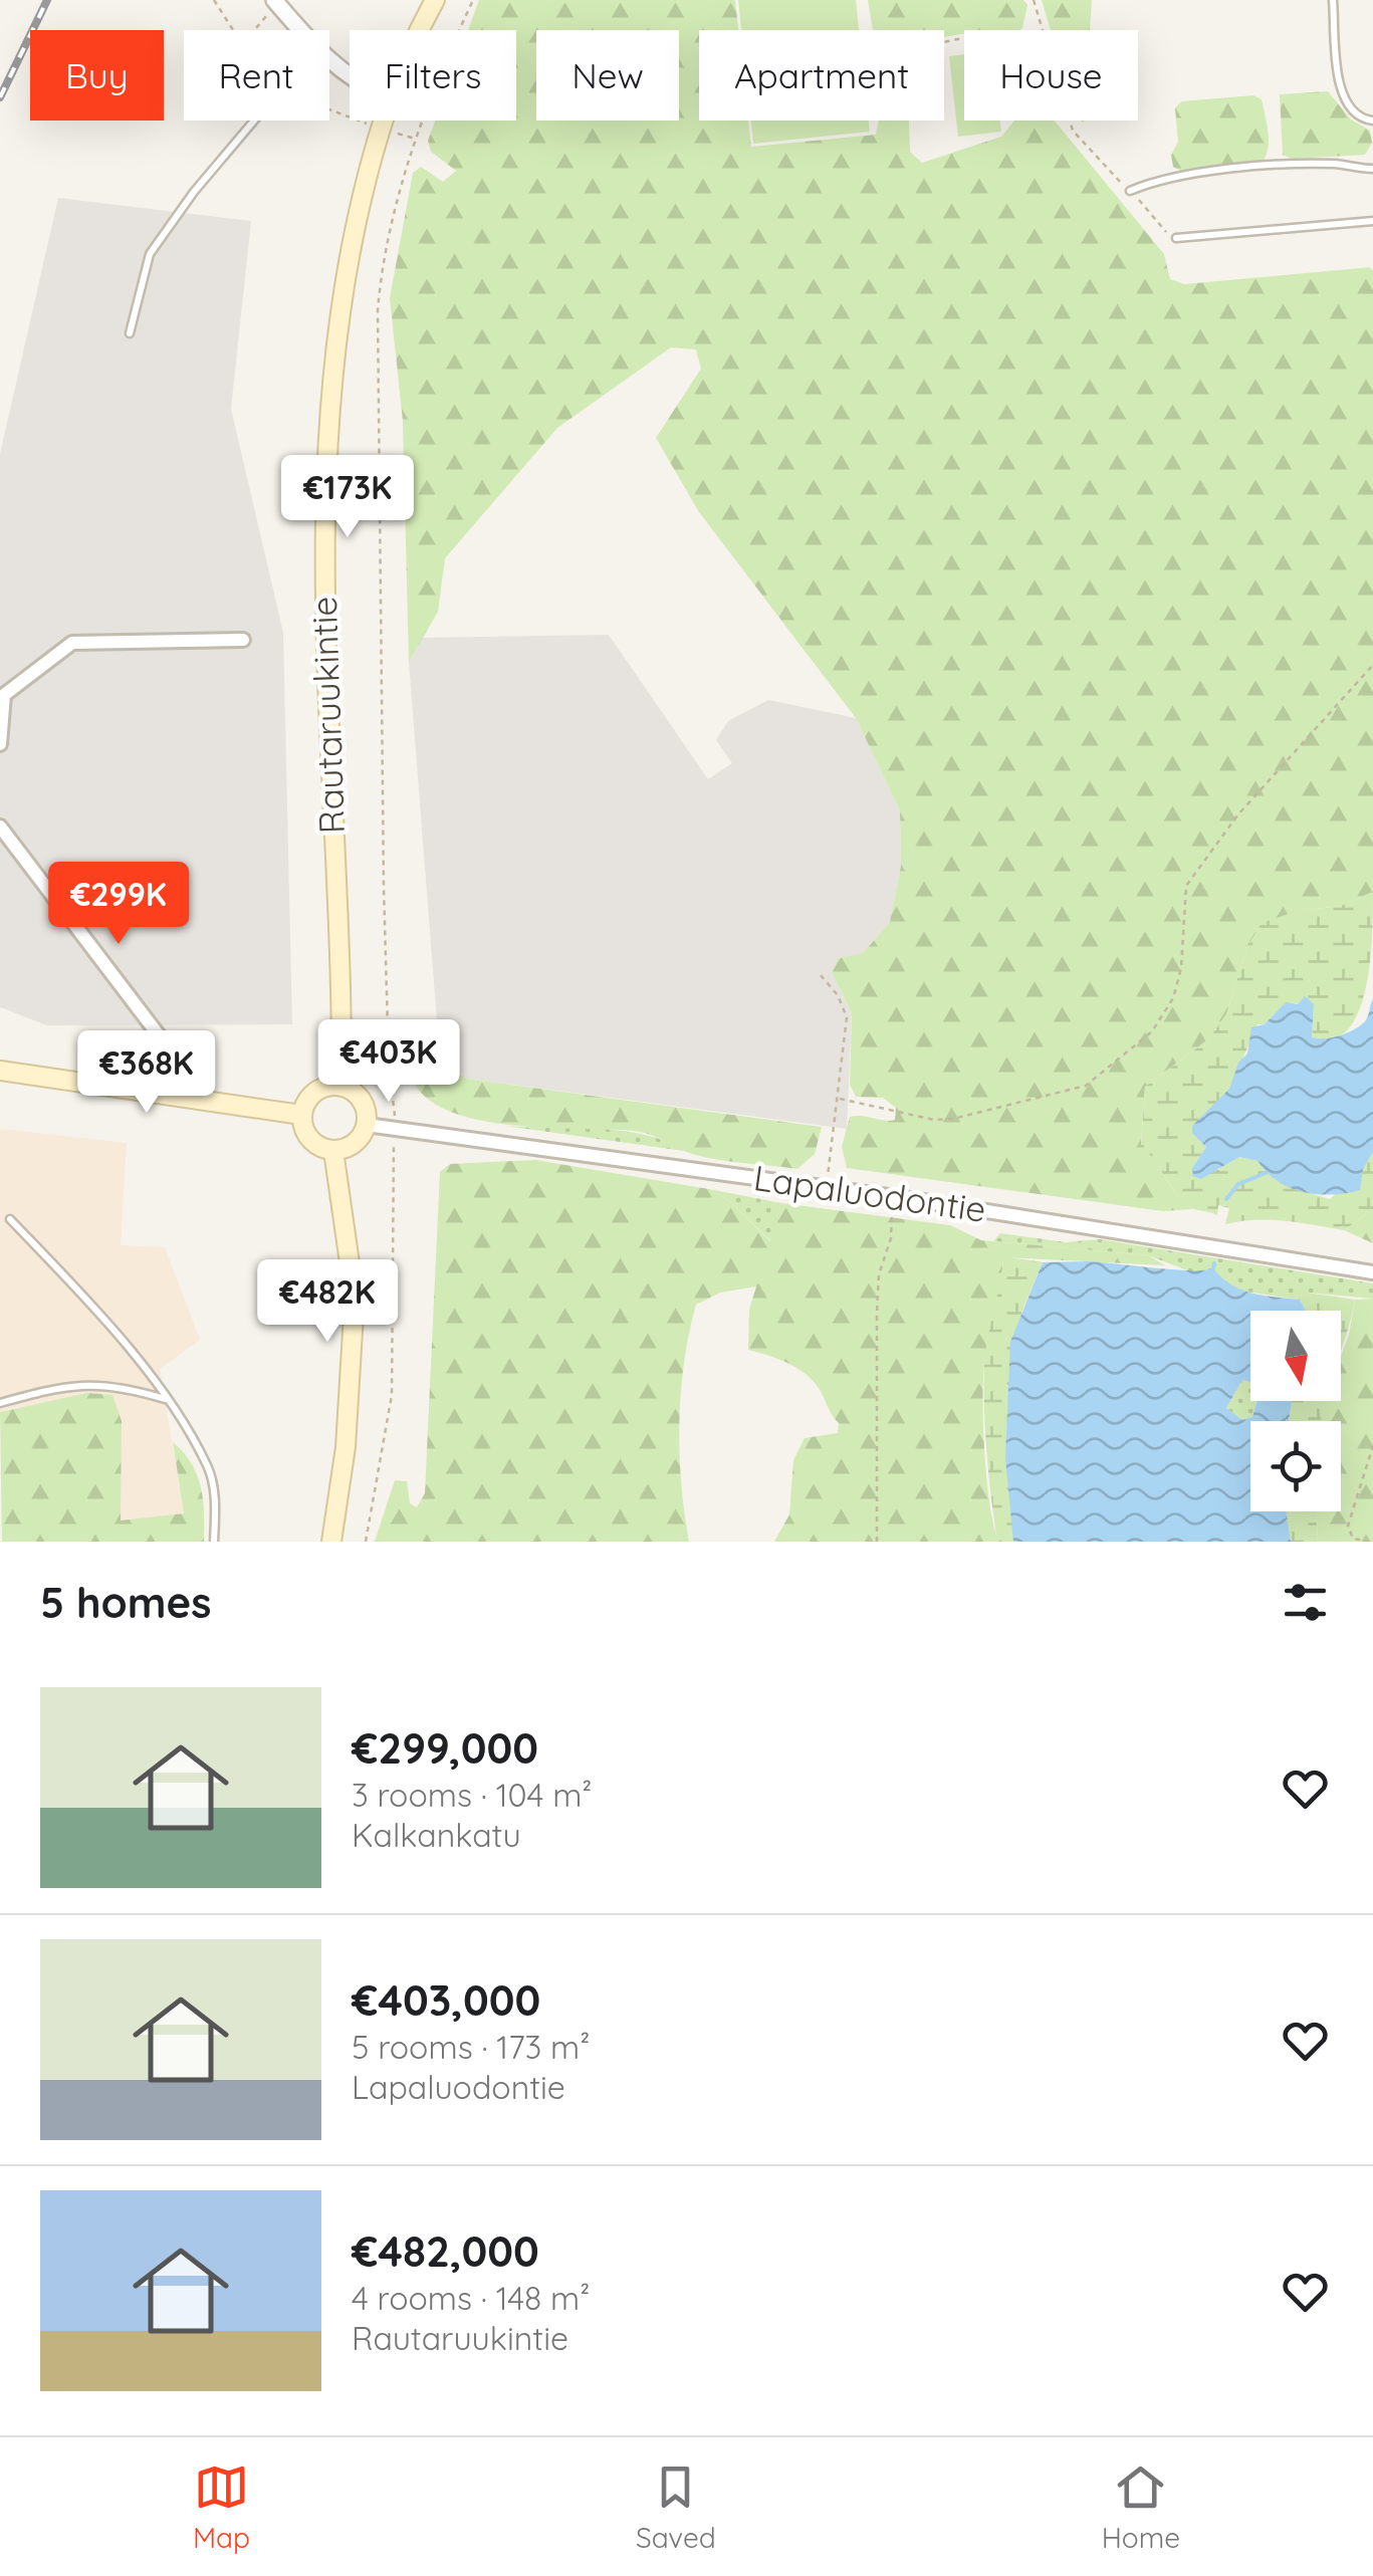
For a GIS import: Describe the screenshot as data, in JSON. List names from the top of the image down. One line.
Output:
{"streets":{"main road":["Rautaruukintie"],"street":["Lapaluodontie"]},"crossings":[["Rautaruukintie","Lapaluodontie"]],"north":"bottom","page":{"chip":["Buy","Rent","Filters","New","Apartment","House"],"price":["€173K","€299K","€403K","€368K","€482K"],"heading":"5 homes","list":[{"name":"€299,000","note":"3 rooms · 104 m² · Kalkankatu"},{"name":"€403,000","note":"5 rooms · 173 m² · Lapaluodontie"},{"name":"€482,000","note":"4 rooms · 148 m² · Rautaruukintie"}],"tabs":["Map","Saved","Home"]}}
